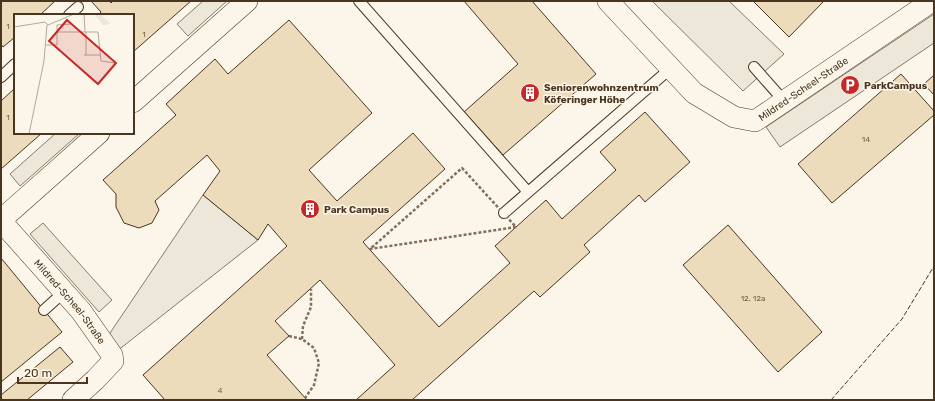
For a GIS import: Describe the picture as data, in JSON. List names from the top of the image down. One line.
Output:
{"streets":{"street":["Mildred-Scheel-Straße"]},"places":{"parking":["ParkCampus"],"building":["Seniorenwohnzentrum Köferinger Höhe","Park Campus"]},"house_numbers":["1","1","1","14","12, 12a","4"],"scale_bar":"20 m"}
